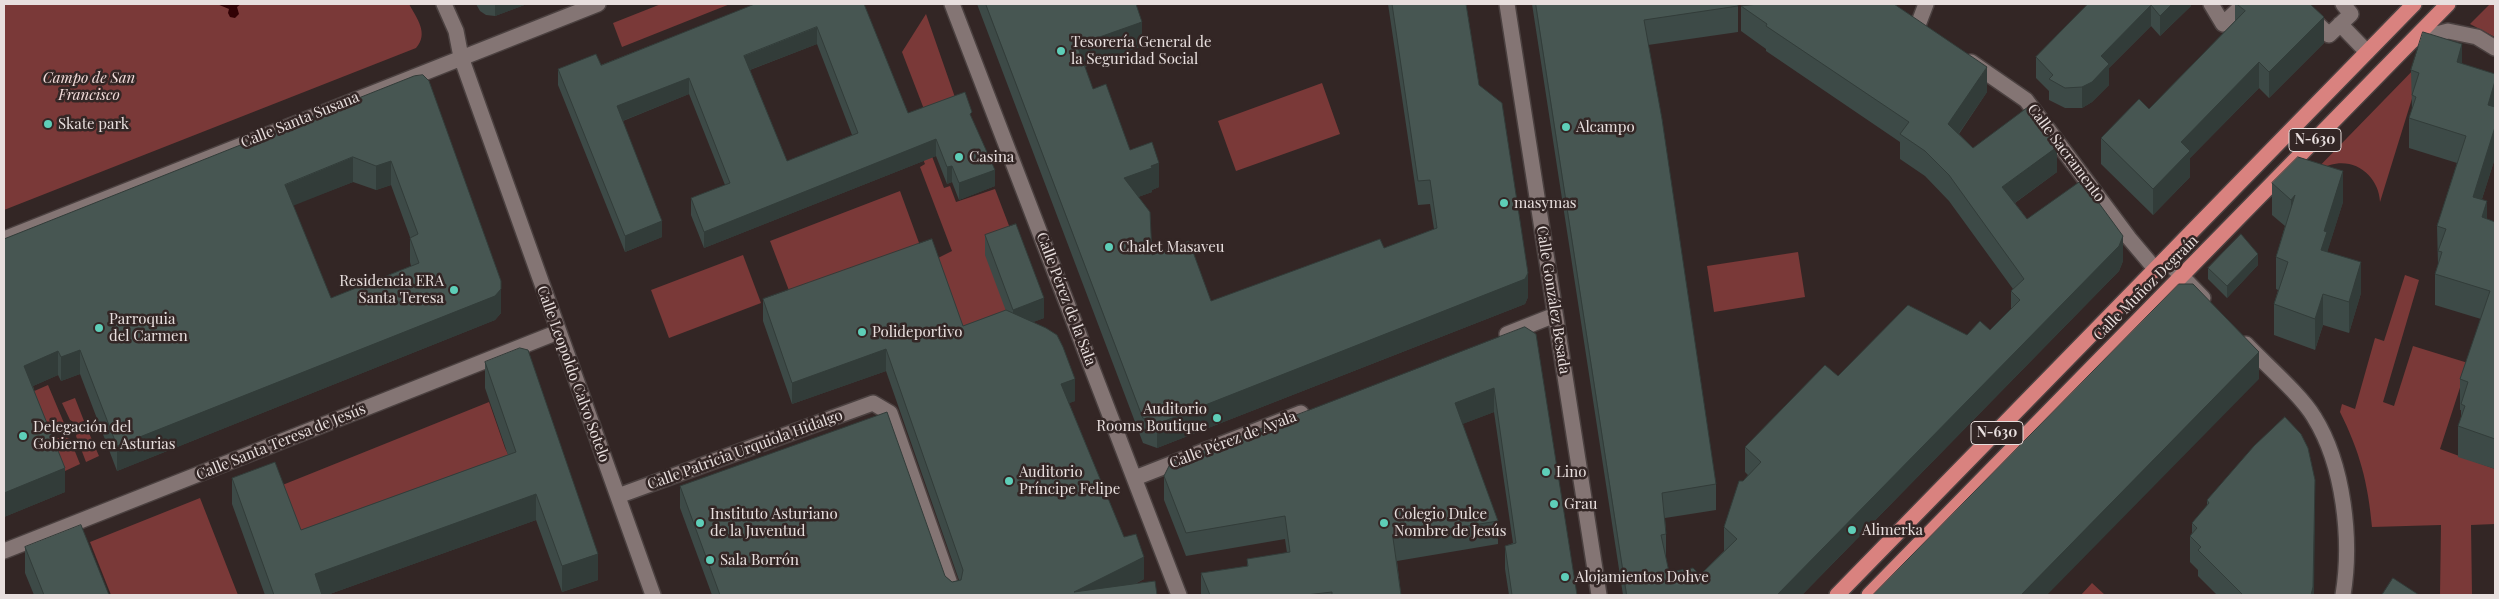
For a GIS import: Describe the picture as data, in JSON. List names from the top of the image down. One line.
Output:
{"streets":{"highway":["N-630","Calle Muñoz Degraín"],"street":["Calle Santa Susana","Calle Sacramento","Calle Pérez de la Sala","Calle González Besada","Calle Leopoldo Calvo Sotelo","Calle Pérez de Ayala","Calle Santa Teresa de Jesús","Calle Patricia Urquiola Hidalgo"]},"crossings":[["Calle Santa Susana","Calle Leopoldo Calvo Sotelo"],["Calle Sacramento","Calle Muñoz Degraín"],["Calle Pérez de la Sala","Calle Pérez de Ayala"],["Calle Leopoldo Calvo Sotelo","Calle Santa Teresa de Jesús"],["Calle Leopoldo Calvo Sotelo","Calle Patricia Urquiola Hidalgo"]],"parks":["Campo de San Francisco"],"places":["Tesorería General de la Seguridad Social","Skate park","Alcampo","Casina","masymas","Chalet Masaveu","Residencia ERA Santa Teresa","Parroquia del Carmen","Polideportivo","Auditorio Rooms Boutique","Delegación del Gobierno en Asturias","Lino","Auditorio Príncipe Felipe","Grau","Instituto Asturiano de la Juventud","Colegio Dulce Nombre de Jesús","Alimerka","Sala Borrón","Alojamientos Dohve"]}
